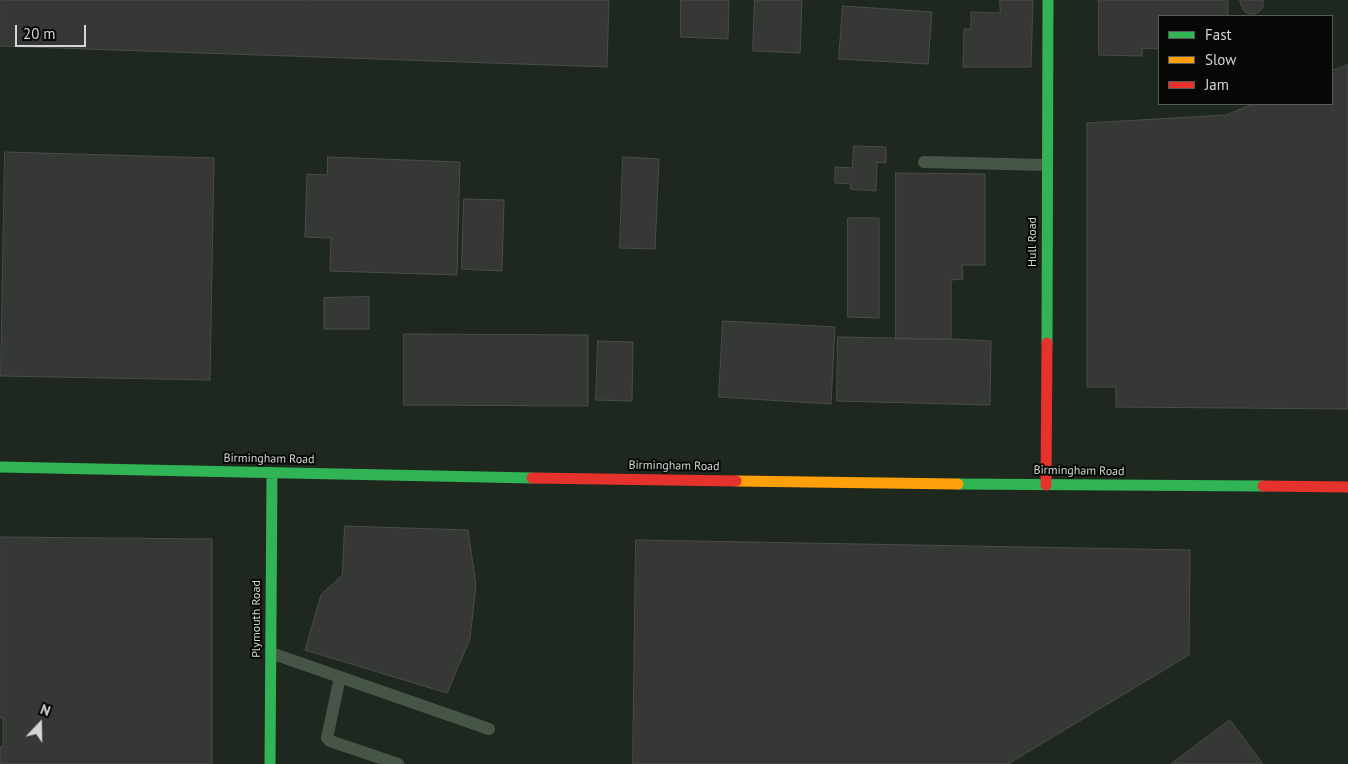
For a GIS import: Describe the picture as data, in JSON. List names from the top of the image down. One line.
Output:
{"streets":{"street":["Hull Road","Birmingham Road","Plymouth Road"]},"crossings":[["Hull Road","Birmingham Road"],["Birmingham Road","Plymouth Road"]],"legend":["Fast","Slow","Jam"],"scale_bar":"20 m","north":"top"}
